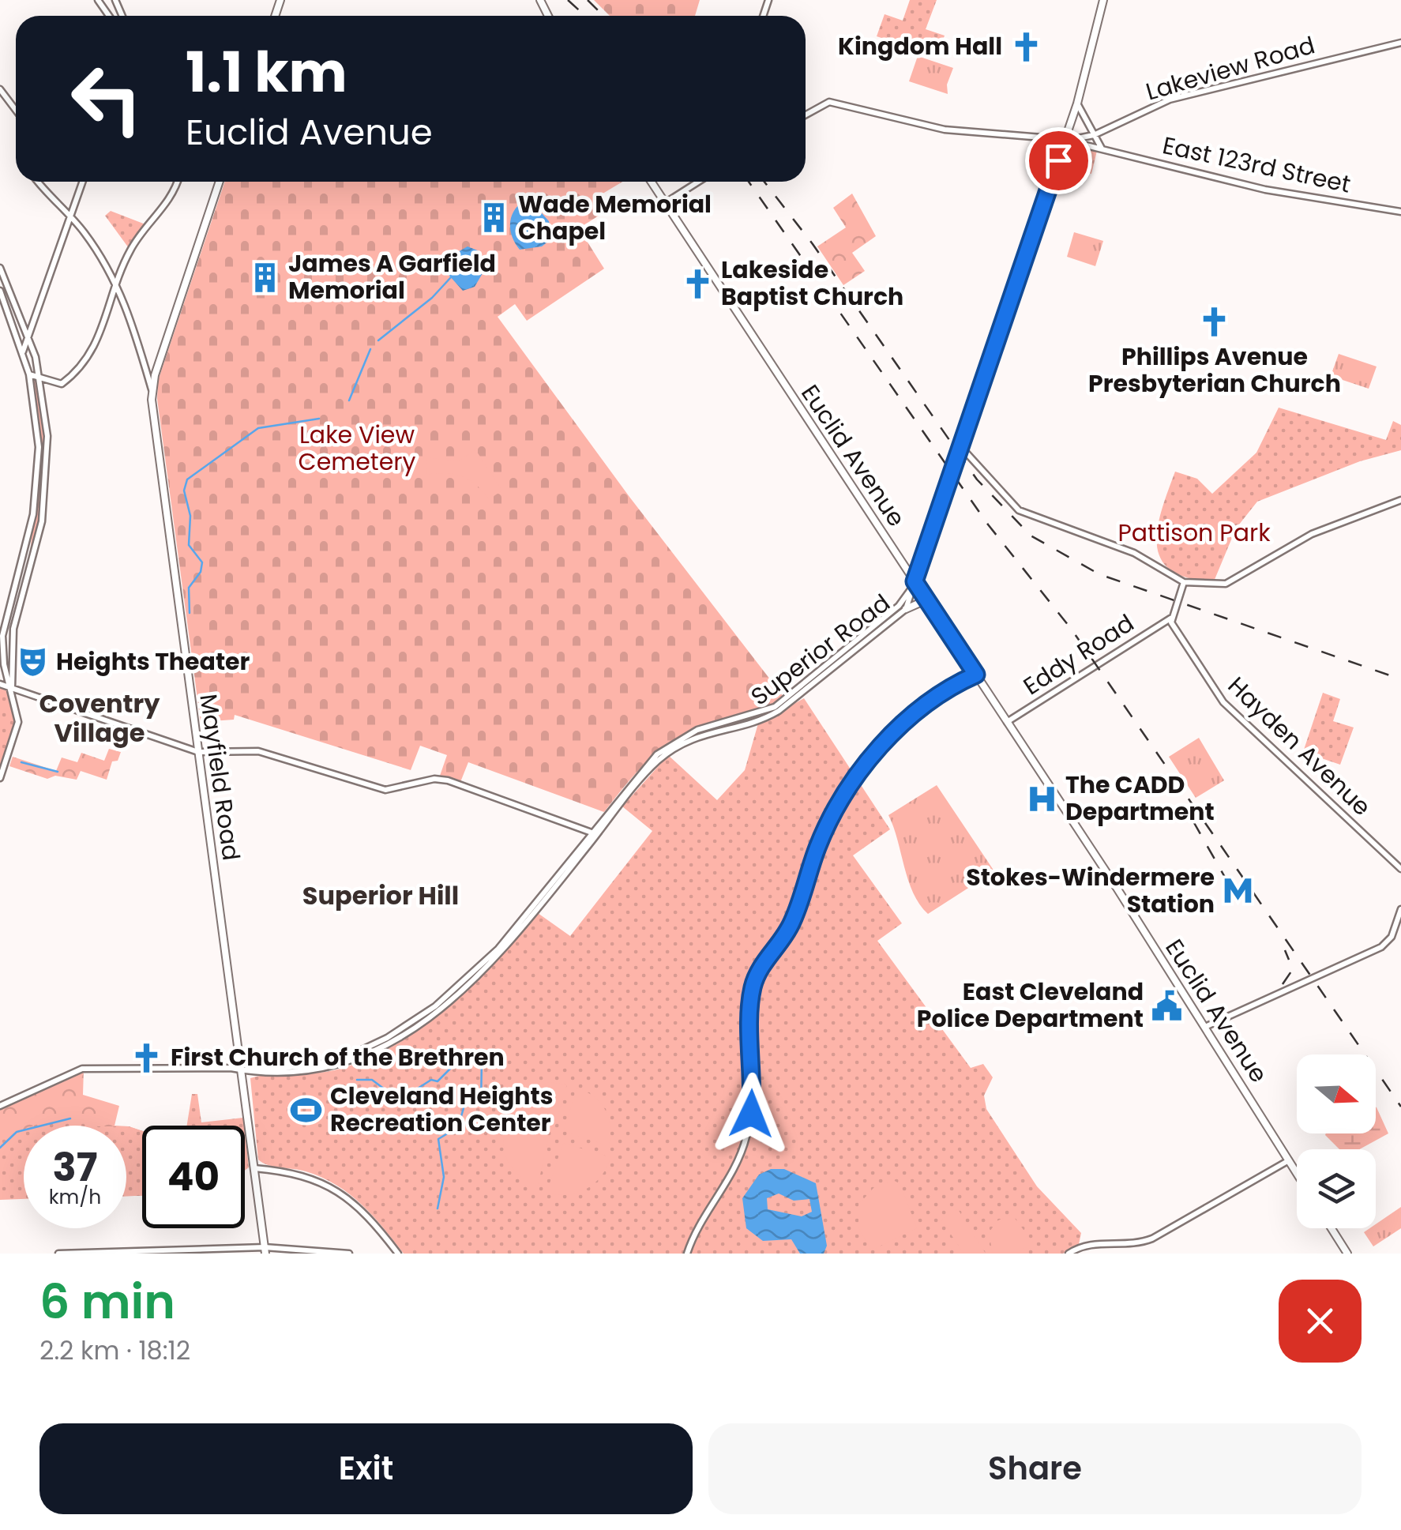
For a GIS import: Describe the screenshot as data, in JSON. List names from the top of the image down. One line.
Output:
{"streets":{"main road":["Euclid Avenue","Mayfield Road"],"street":["Lakeview Road","East 123rd Street","Superior Road","Eddy Road","Hayden Avenue"]},"crossings":[["Lakeview Road","East 123rd Street"],["Euclid Avenue","Superior Road"],["Euclid Avenue","Eddy Road"],["Superior Road","Mayfield Road"],["Eddy Road","Hayden Avenue"]],"districts":["Coventry Village","Superior Hill"],"parks":["Lake View Cemetery","Pattison Park"],"places":{"church":["Kingdom Hall","Lakeside Baptist Church","Phillips Avenue Presbyterian Church","First Church of the Brethren"],"building":["Wade Memorial Chapel","James A Garfield Memorial"],"theatre":["Heights Theater"],"hospital":["The CADD Department"],"metro station":["Stokes-Windermere Station"],"public building":["East Cleveland Police Department"],"sports":["Cleveland Heights Recreation Center"]},"north":"right","page":{"turn":["1.1 km","Euclid Avenue"],"speed":"37 km/h","limit":"40","heading":["6 min","2.2 km · 18:12"],"buttons":["Exit","Share"]}}
